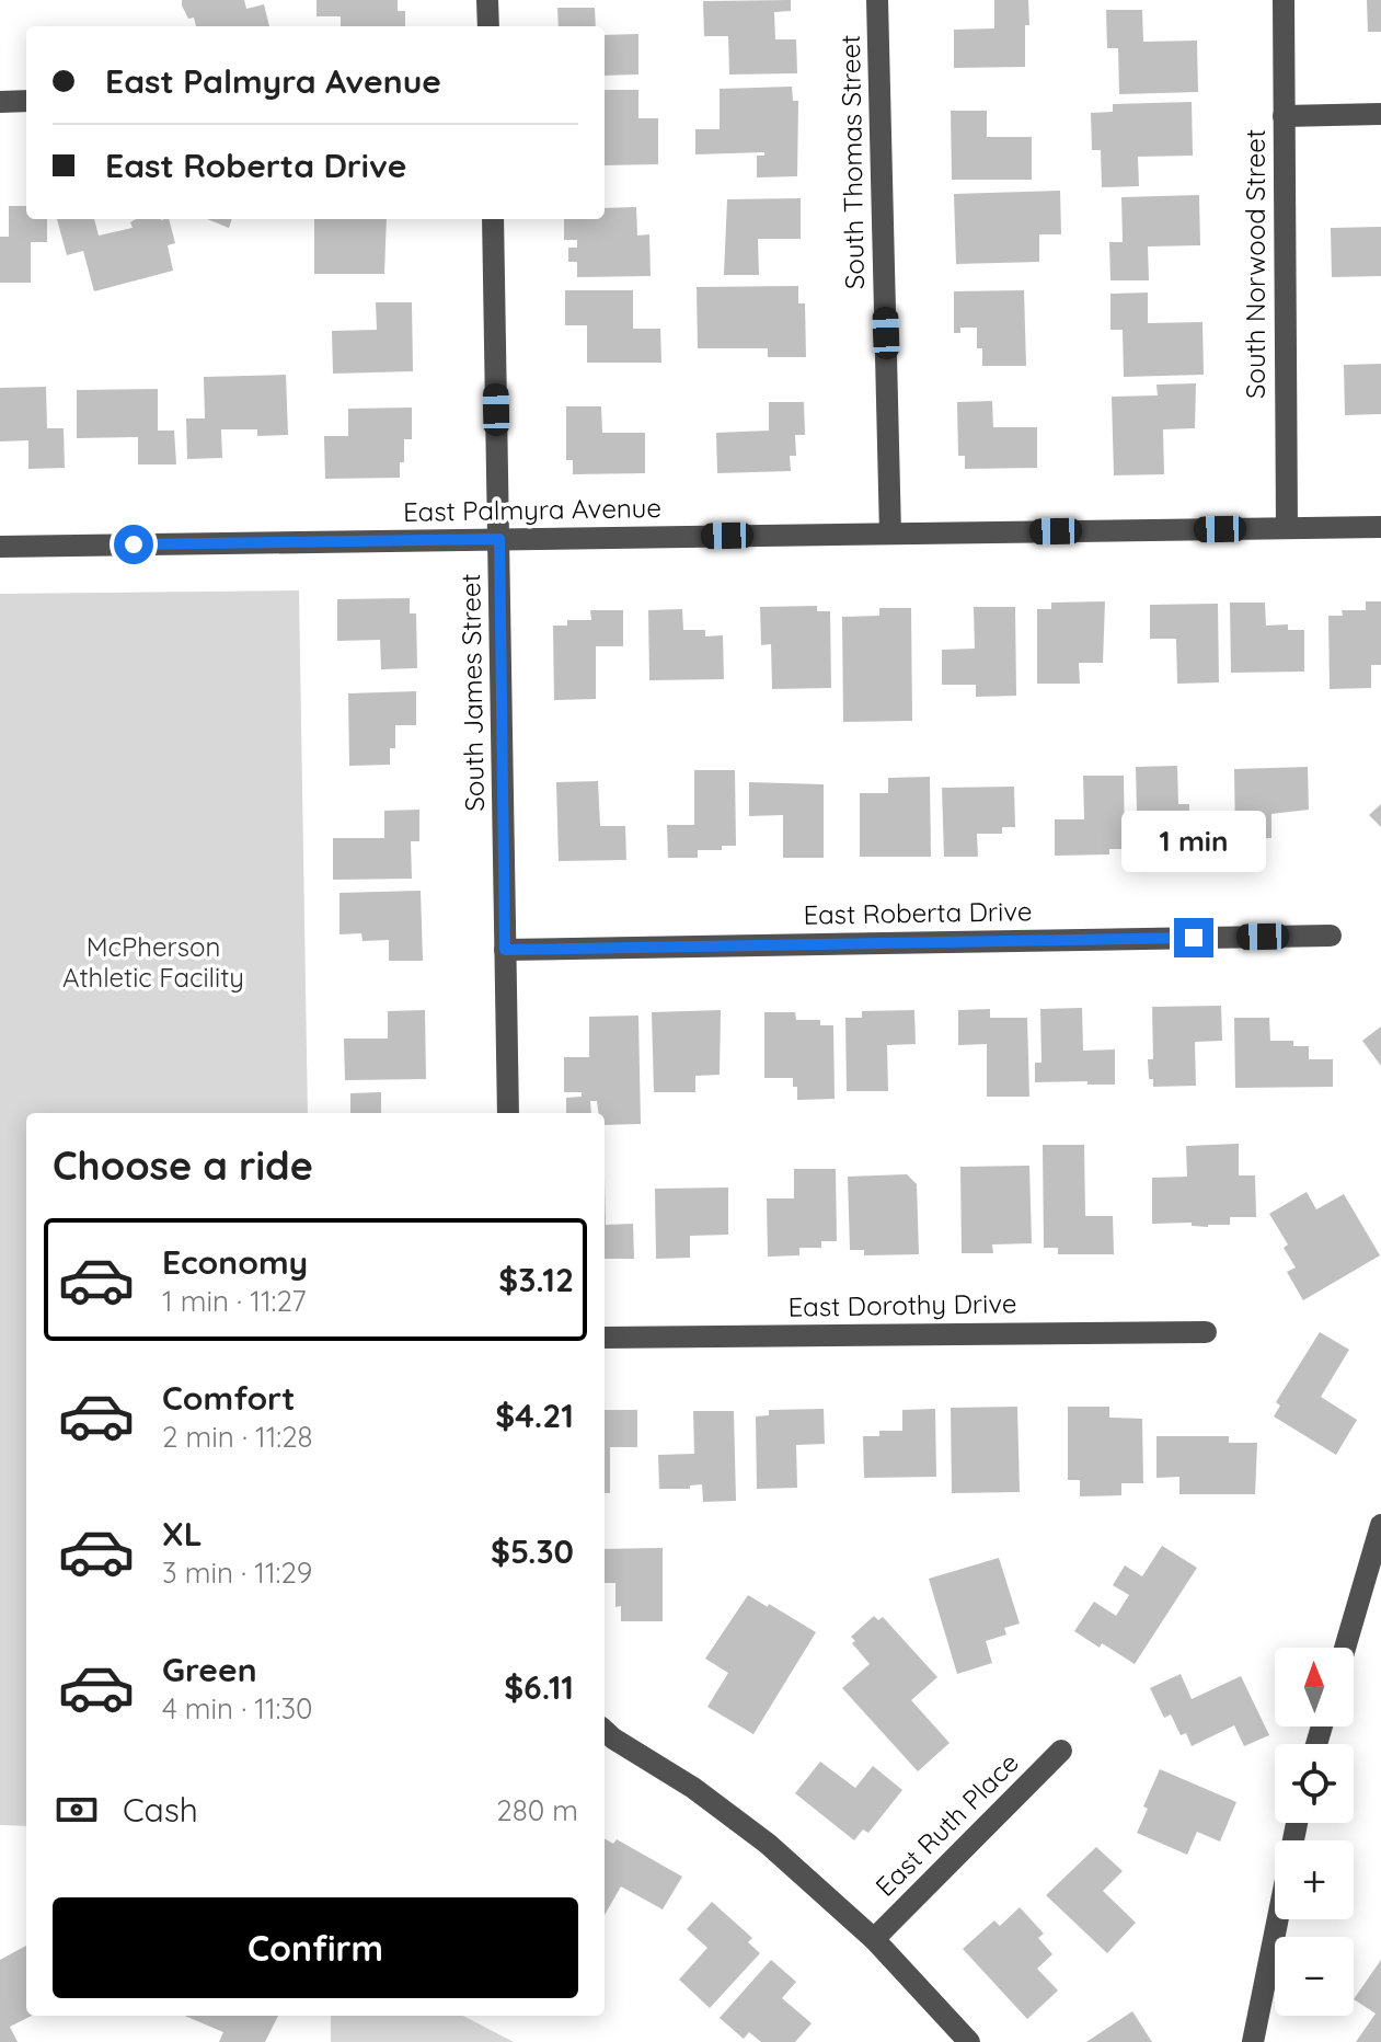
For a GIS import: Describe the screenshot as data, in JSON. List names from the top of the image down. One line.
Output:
{"streets":{"street":["South Thomas Street","South Norwood Street","East Palmyra Avenue","South James Street","East Roberta Drive","East Dorothy Drive","East Ruth Place"]},"crossings":[["South Thomas Street","East Palmyra Avenue"],["South Norwood Street","East Palmyra Avenue"],["East Palmyra Avenue","South James Street"],["South James Street","East Roberta Drive"]],"parks":["McPherson Athletic Facility"],"north":"top","page":{"banner":["East Palmyra Avenue","East Roberta Drive"],"bubble":"1 min","heading":"Choose a ride","list":[{"name":"Economy","note":"1 min · 11:27","value":"$3.12"},{"name":"Comfort","note":"2 min · 11:28","value":"$4.21"},{"name":"XL","note":"3 min · 11:29","value":"$5.30"},{"name":"Green","note":"4 min · 11:30","value":"$6.11"}],"map_buttons":["+","−"],"pay":["Cash","280 m"],"buttons":"Confirm"}}
